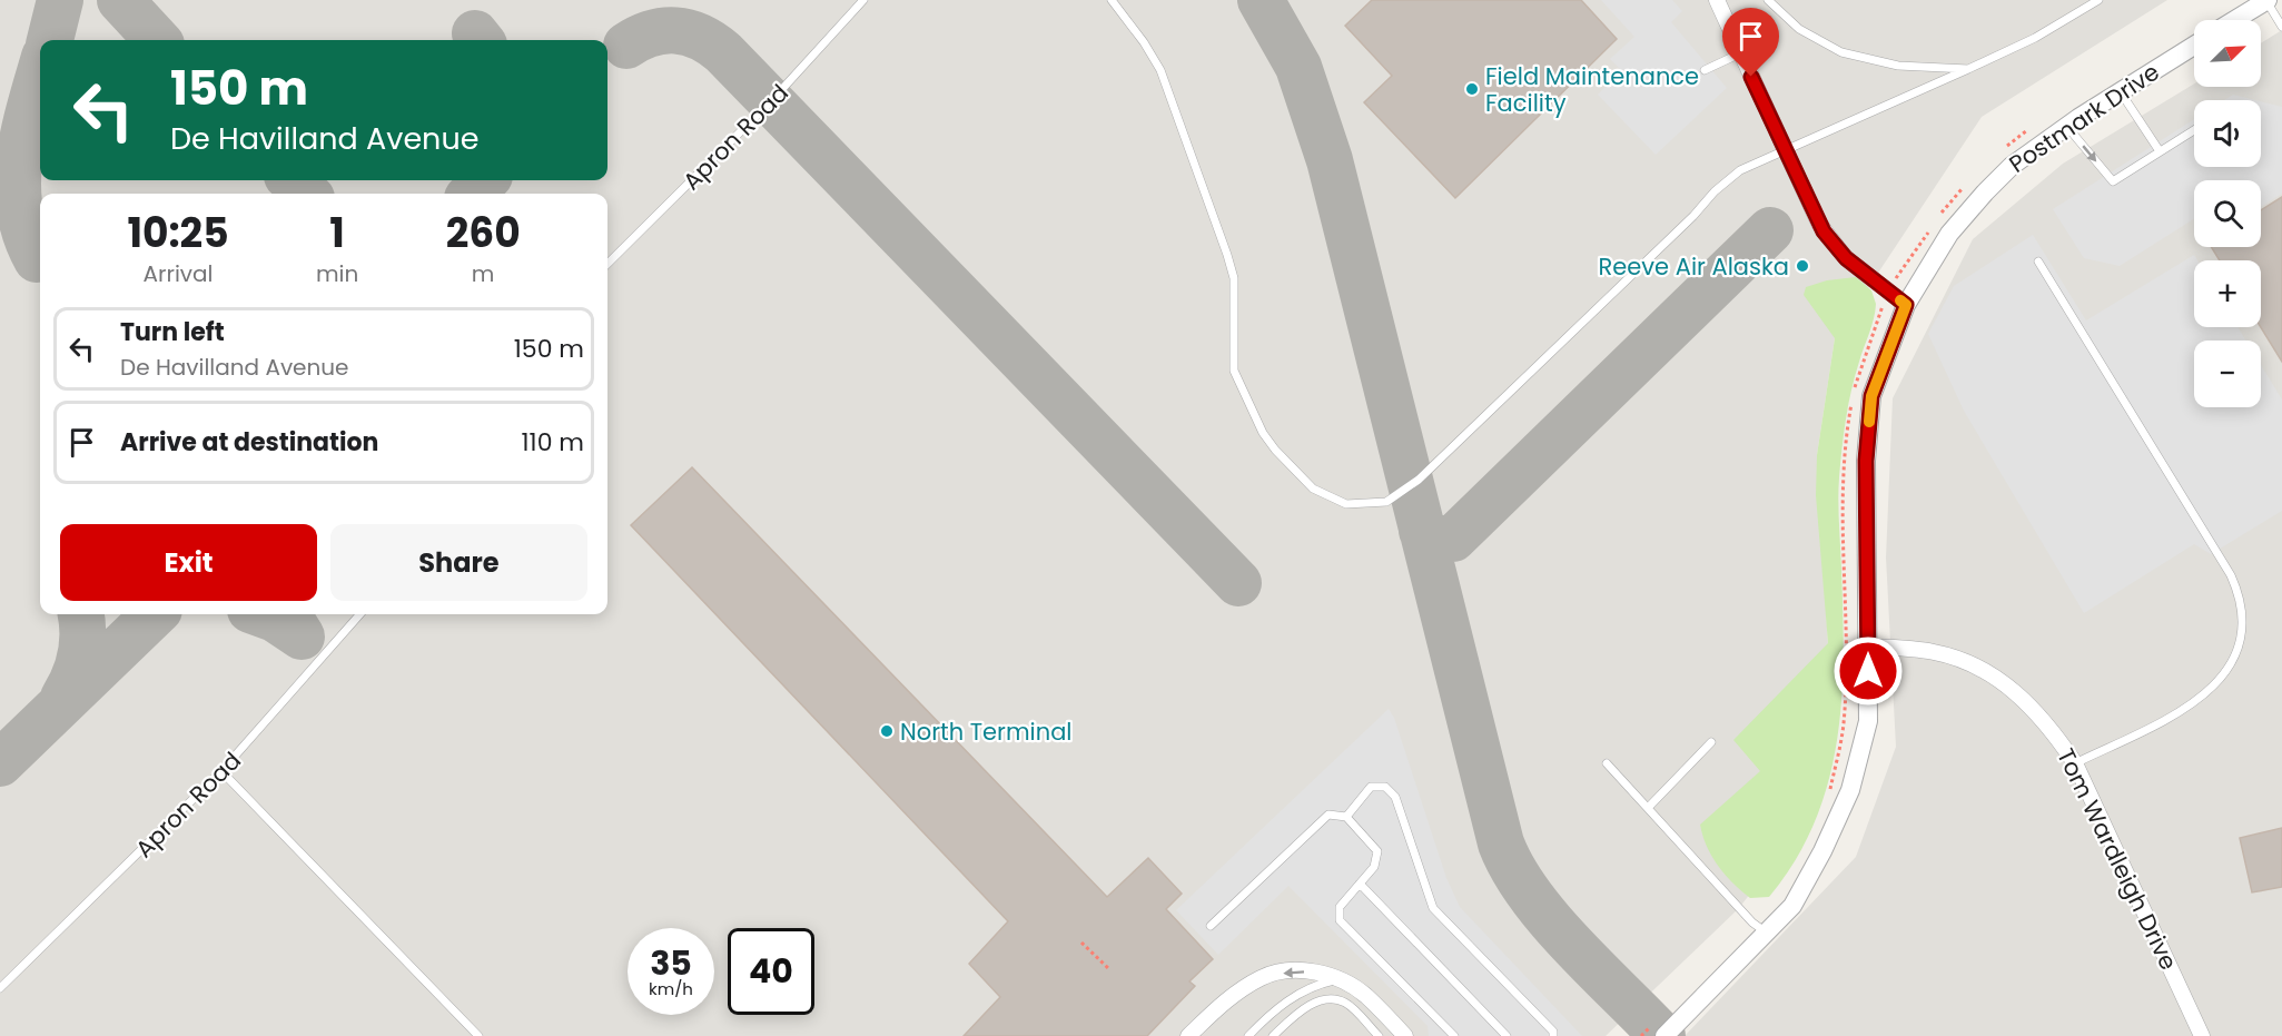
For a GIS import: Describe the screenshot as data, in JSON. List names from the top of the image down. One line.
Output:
{"streets":{"street":["Postmark Drive","Tom Wardleigh Drive"],"lane":["Apron Road"]},"crossings":[["Postmark Drive","Tom Wardleigh Drive"]],"places":["Field Maintenance Facility","Reeve Air Alaska","North Terminal"],"north":"top right","page":{"map_buttons":["+","−"],"turn":["150 m","De Havilland Avenue"],"eta":["10:25","Arrival","1","min","260","m"],"list":[{"name":"Turn left","note":"De Havilland Avenue","value":"150 m"},{"name":"Arrive at destination","value":"110 m"}],"buttons":["Exit","Share"],"speed":"35 km/h","limit":"40"}}
